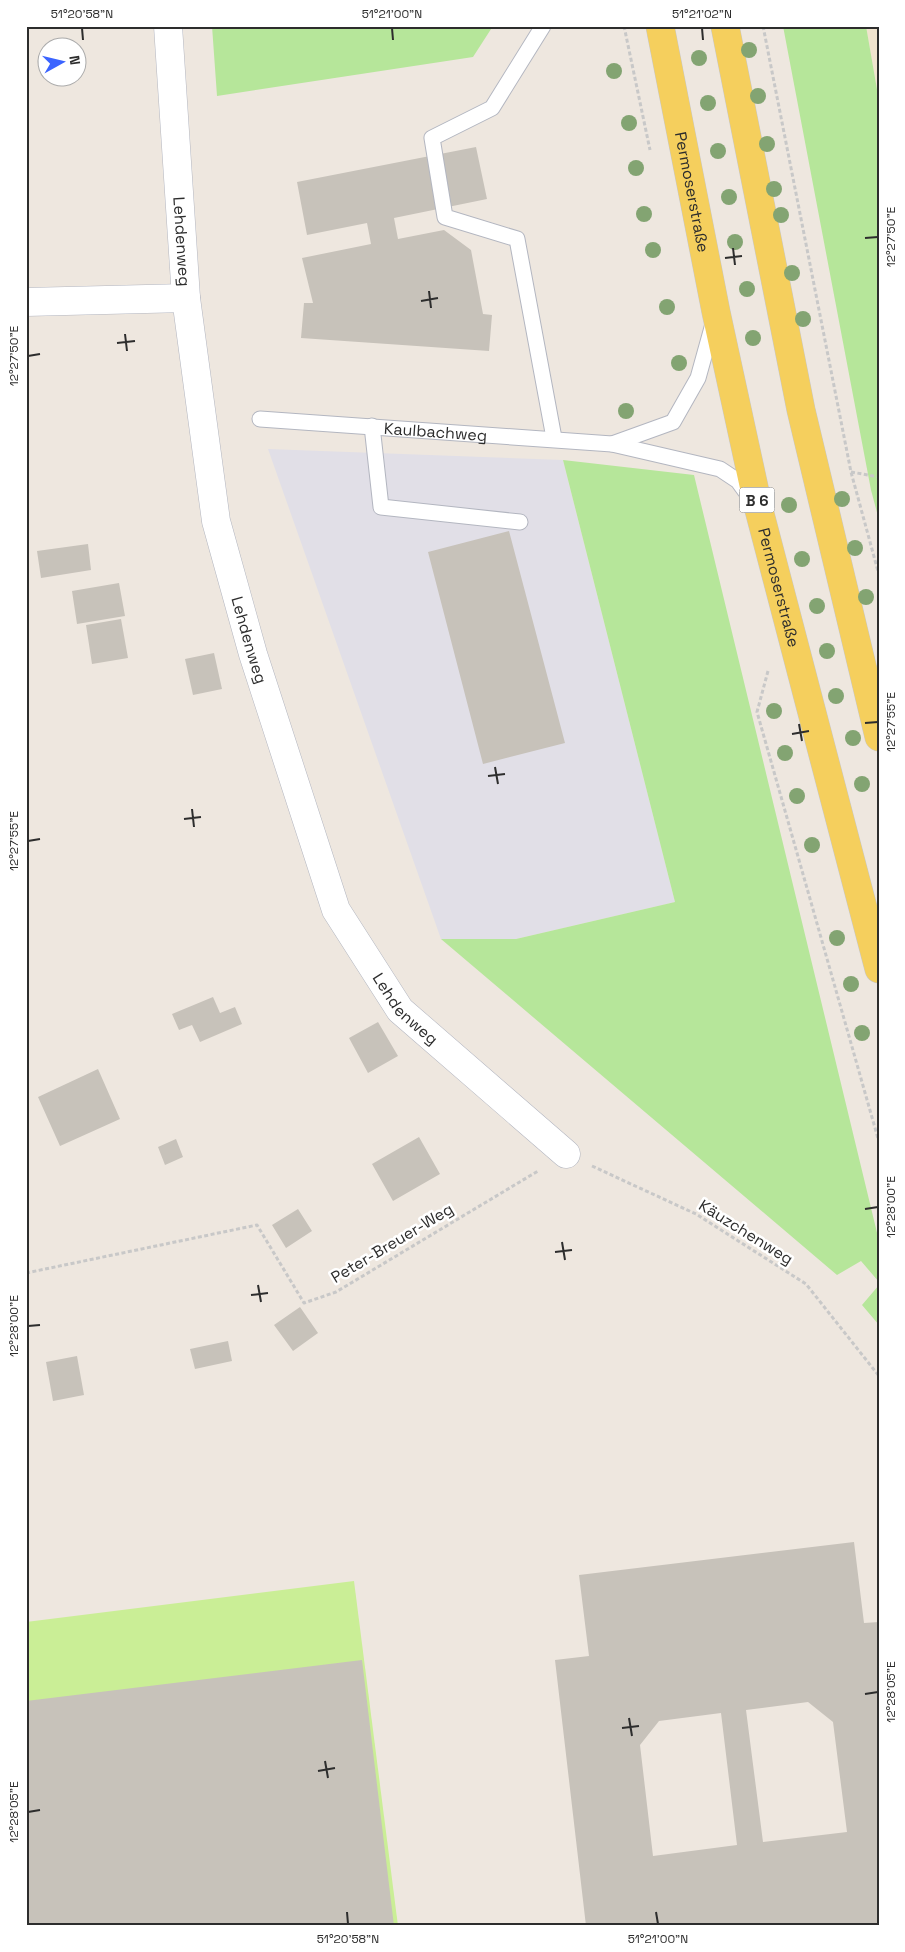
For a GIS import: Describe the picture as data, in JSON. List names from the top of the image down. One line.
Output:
{"streets":{"main road":["Permoserstraße","B 6"],"street":["Lehdenweg"],"lane":["Kaulbachweg"],"path":["Käuzchenweg","Peter-Breuer-Weg"]},"crossings":[["Permoserstraße","Kaulbachweg"],["Lehdenweg","Käuzchenweg"],["Lehdenweg","Peter-Breuer-Weg"],["Käuzchenweg","Peter-Breuer-Weg"]],"north":"right","coordinates":["51°20'58\"N","51°21'00\"N","51°21'02\"N","12°27'50\"E","12°27'55\"E","12°28'00\"E","12°28'05\"E"]}
